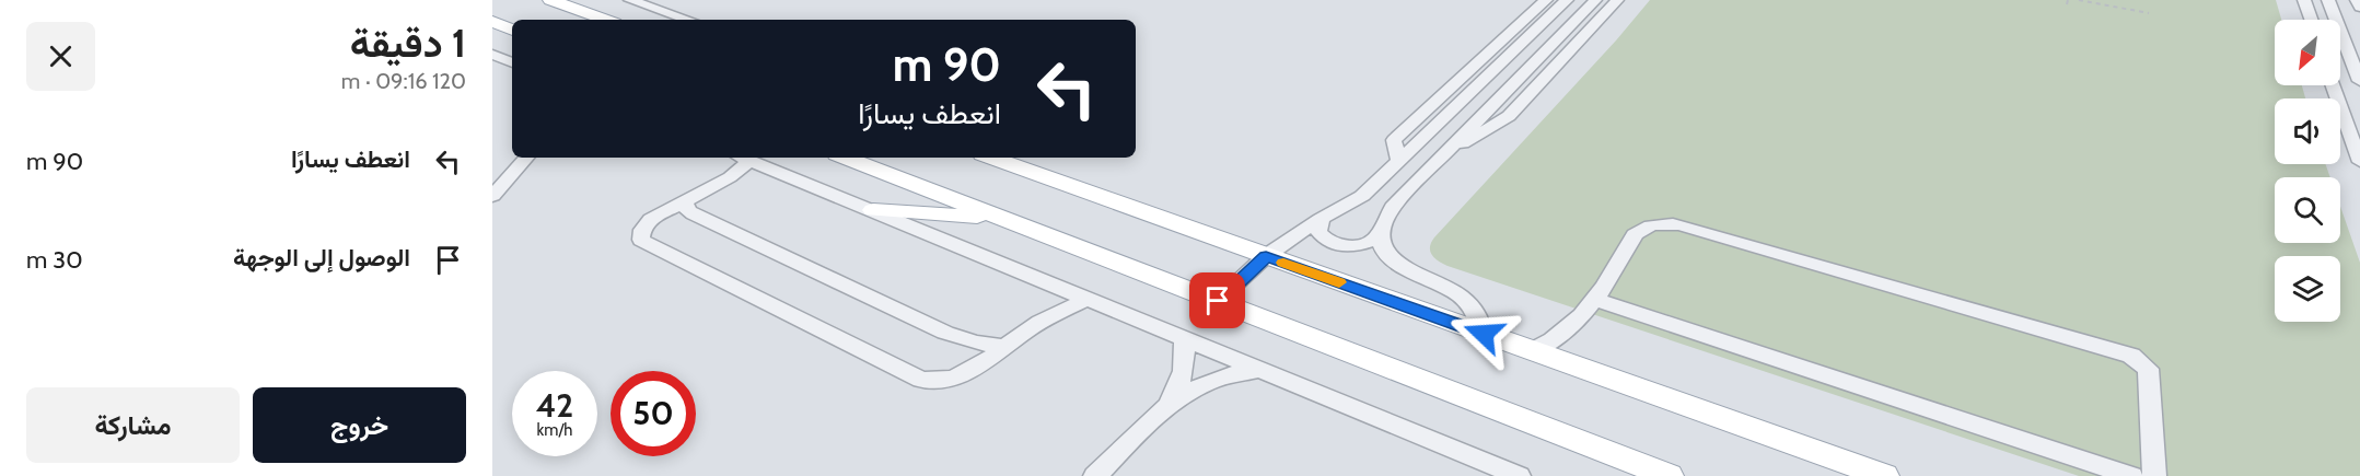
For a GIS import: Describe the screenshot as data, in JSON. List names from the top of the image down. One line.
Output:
{"north":"bottom left","page":{"heading":["1 دقيقة","120 m · 09:16"],"turn":["90 m","انعطف يسارًا"],"list":[{"name":"انعطف يسارًا","value":"90 m"},{"name":"الوصول إلى الوجهة","value":"30 m"}],"speed":"42 km/h","limit":"50","buttons":["خروج","مشاركة"]}}
